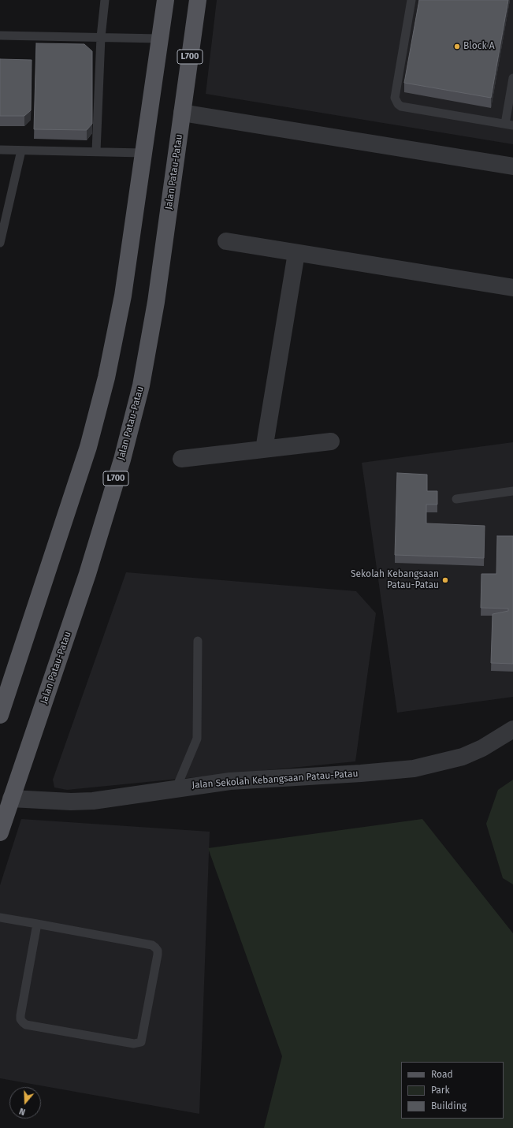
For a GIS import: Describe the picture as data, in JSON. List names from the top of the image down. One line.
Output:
{"streets":{"main road":["L700","Jalan Patau-Patau"],"street":["Jalan Sekolah Kebangsaan Patau-Patau"]},"crossings":[["Jalan Patau-Patau","Jalan Sekolah Kebangsaan Patau-Patau"]],"places":["Block A","Sekolah Kebangsaan Patau-Patau"],"legend":["Road","Park","Building"],"north":"bottom"}
